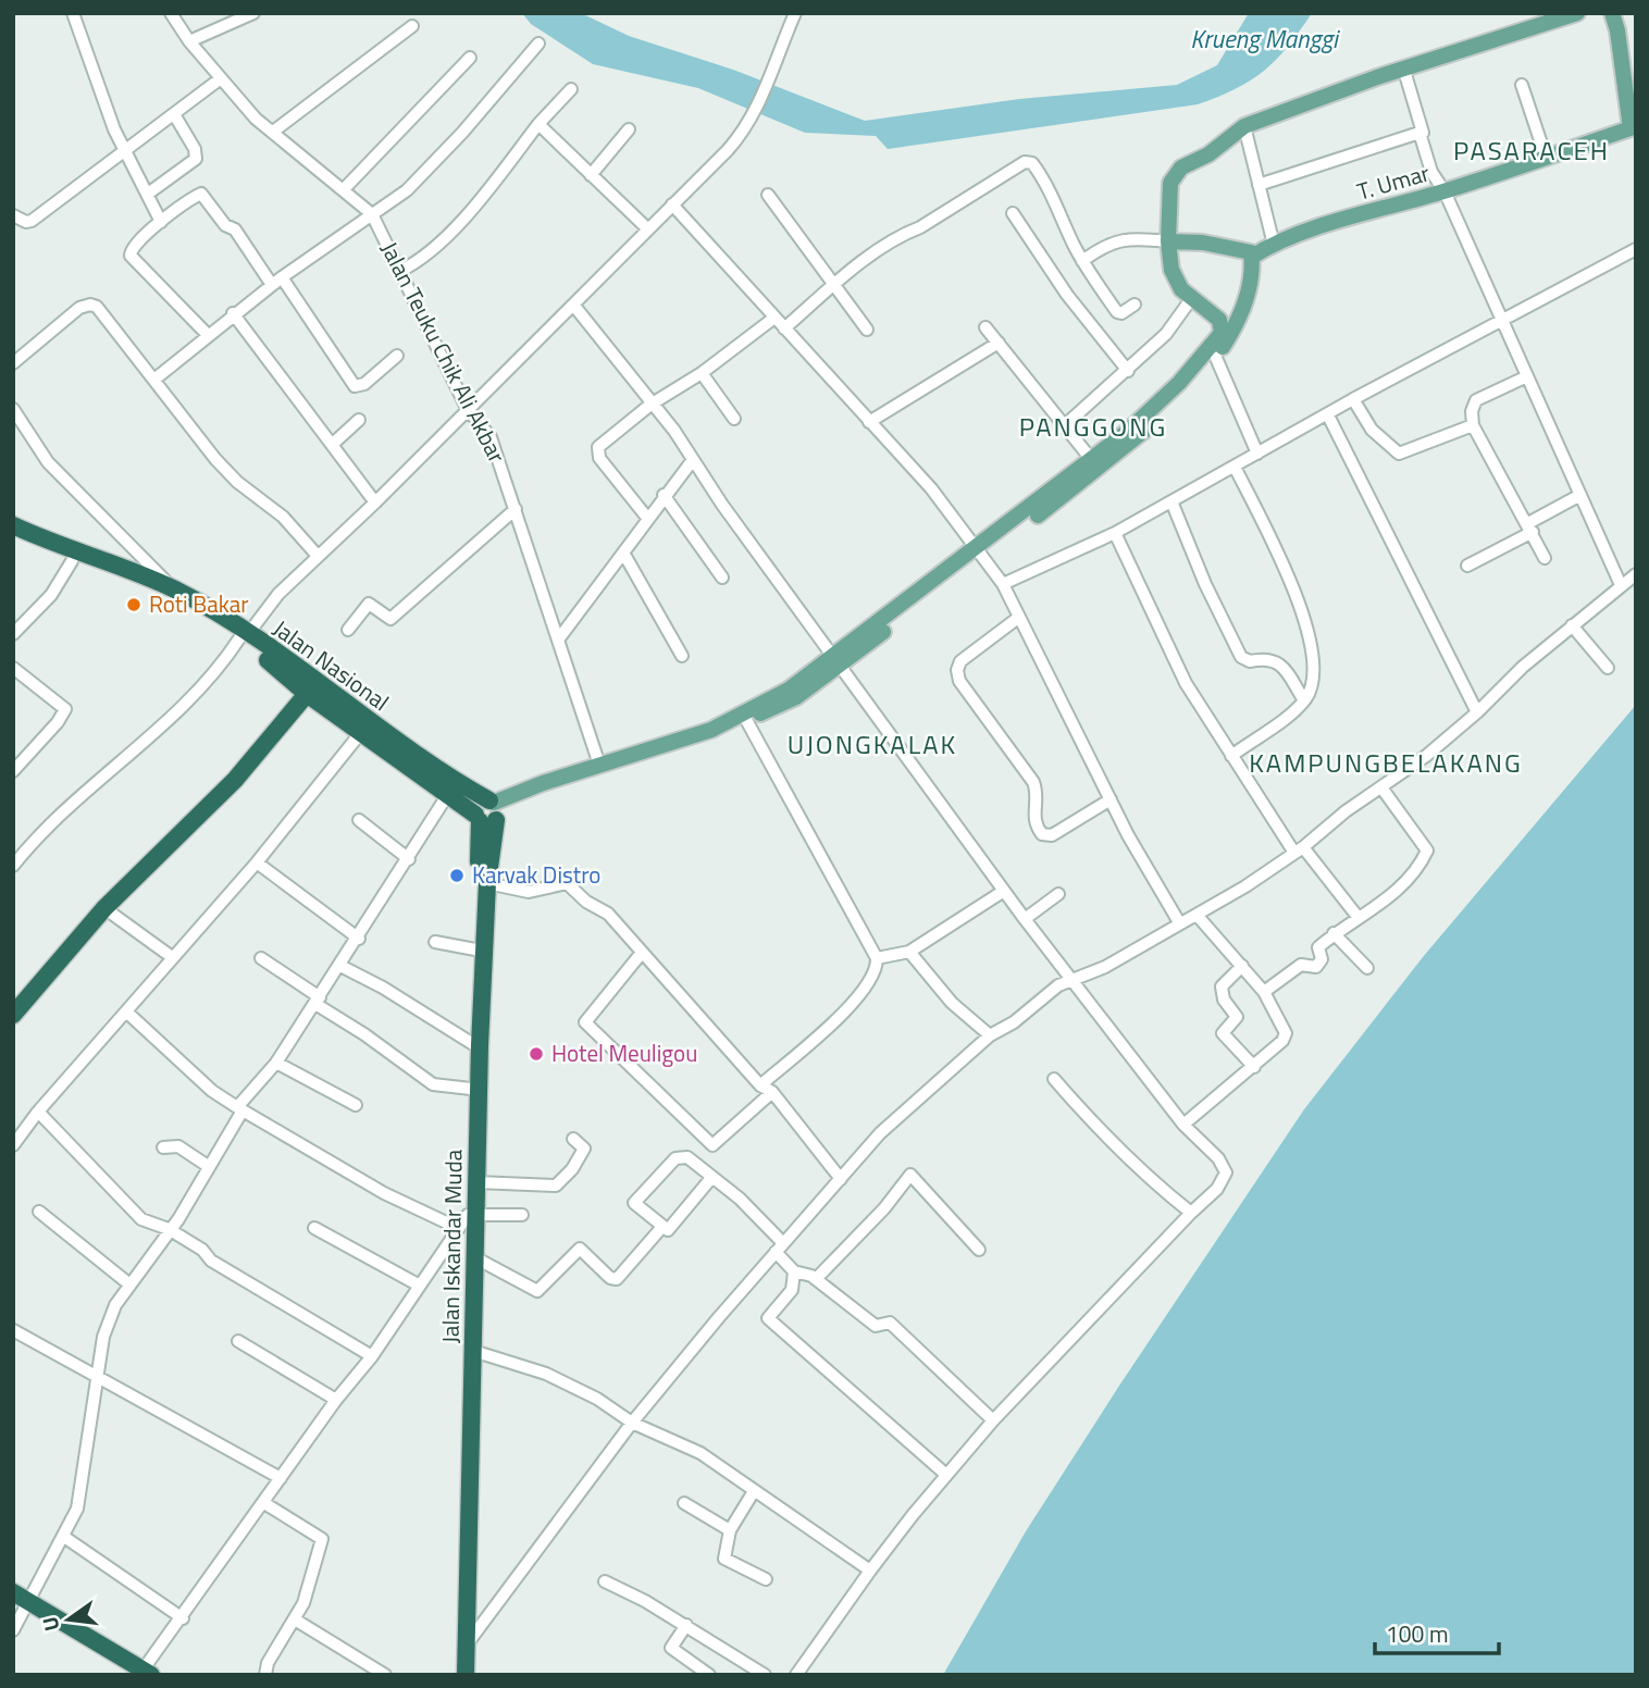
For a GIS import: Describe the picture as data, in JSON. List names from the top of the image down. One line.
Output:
{"streets":{"highway":["Jalan Nasional","Jalan Iskandar Muda"],"main road":["T. Umar"],"street":["Jalan Teuku Chik Ali Akbar"]},"crossings":[["Jalan Nasional","Jalan Iskandar Muda"]],"districts":["PASARACEH","PANGGONG","UJONGKALAK","KAMPUNGBELAKANG"],"water":["Krueng Manggi"],"places":["Roti Bakar","Karvak Distro","Hotel Meuligou"],"scale_bar":"100 m","north":"left"}
